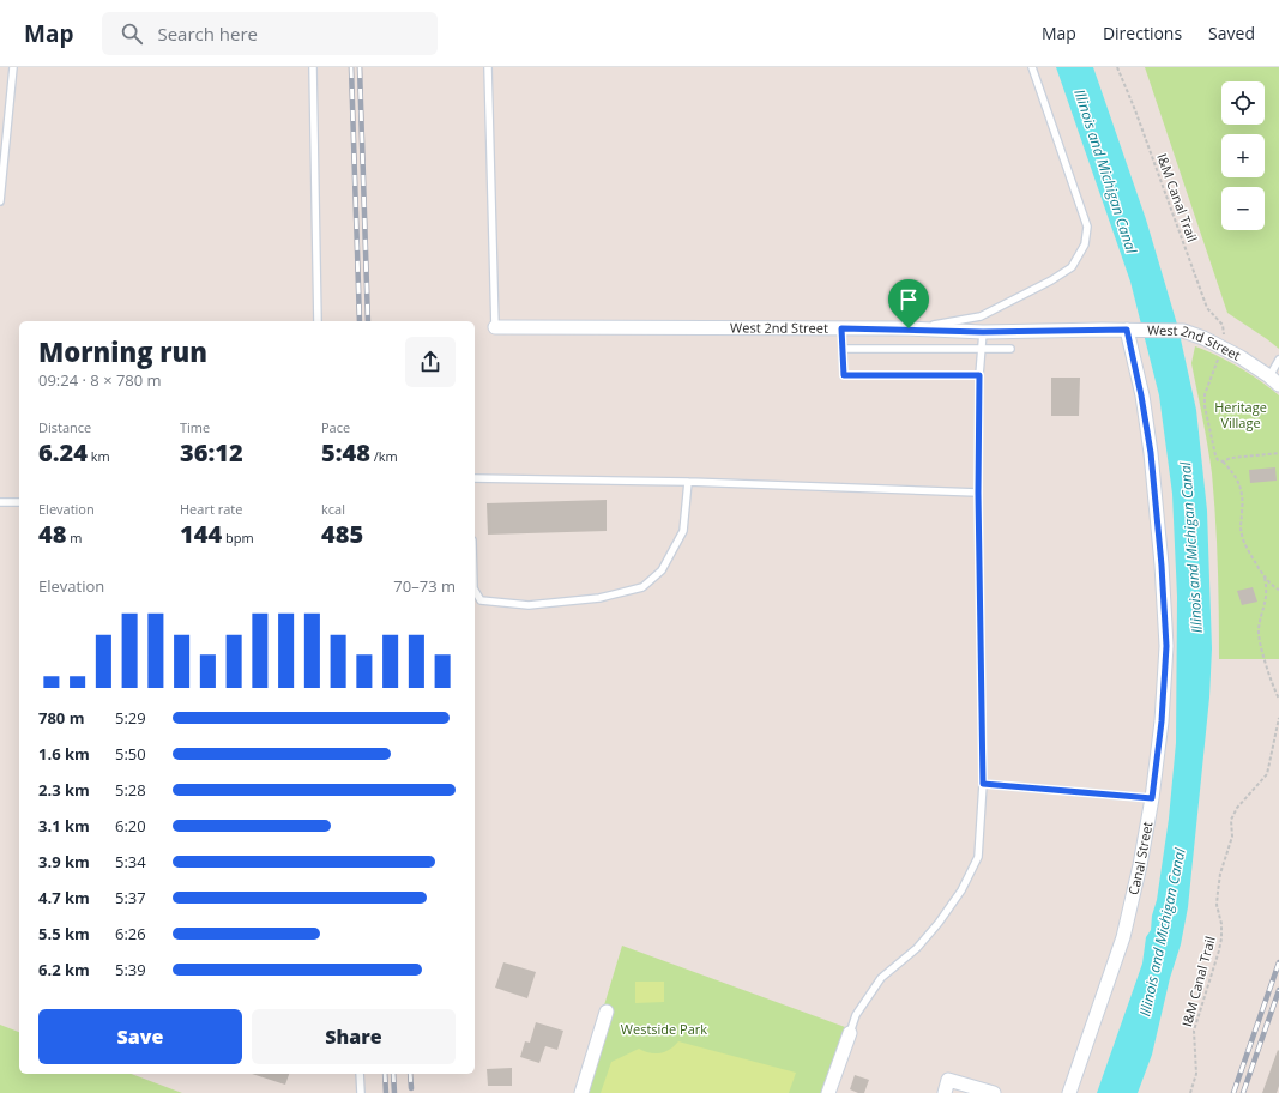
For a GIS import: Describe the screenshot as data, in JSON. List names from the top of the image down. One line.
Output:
{"streets":{"street":["West 2nd Street","Canal Street"],"path":["I&M Canal Trail"]},"crossings":[["West 2nd Street","Canal Street"]],"water":["Illinois and Michigan Canal"],"parks":["Heritage Village","Westside Park"],"page":{"header":"Map","search":"Search here","nav":["Map","Directions","Saved"],"map_buttons":["+","−"],"heading":["Morning run","09:24 · 8 × 780 m"],"stats":[["Distance","6.24 km"],["Time","36:12"],["Pace","5:48 /km"],["Elevation","48 m"],["Heart rate","144 bpm"],["kcal","485"]],"chart":["Elevation","70–73 m"],"list":[{"name":"780 m","note":"5:29"},{"name":"1.6 km","note":"5:50"},{"name":"2.3 km","note":"5:28"},{"name":"3.1 km","note":"6:20"},{"name":"3.9 km","note":"5:34"},{"name":"4.7 km","note":"5:37"},{"name":"5.5 km","note":"6:26"},{"name":"6.2 km","note":"5:39"}],"buttons":["Save","Share"]}}
